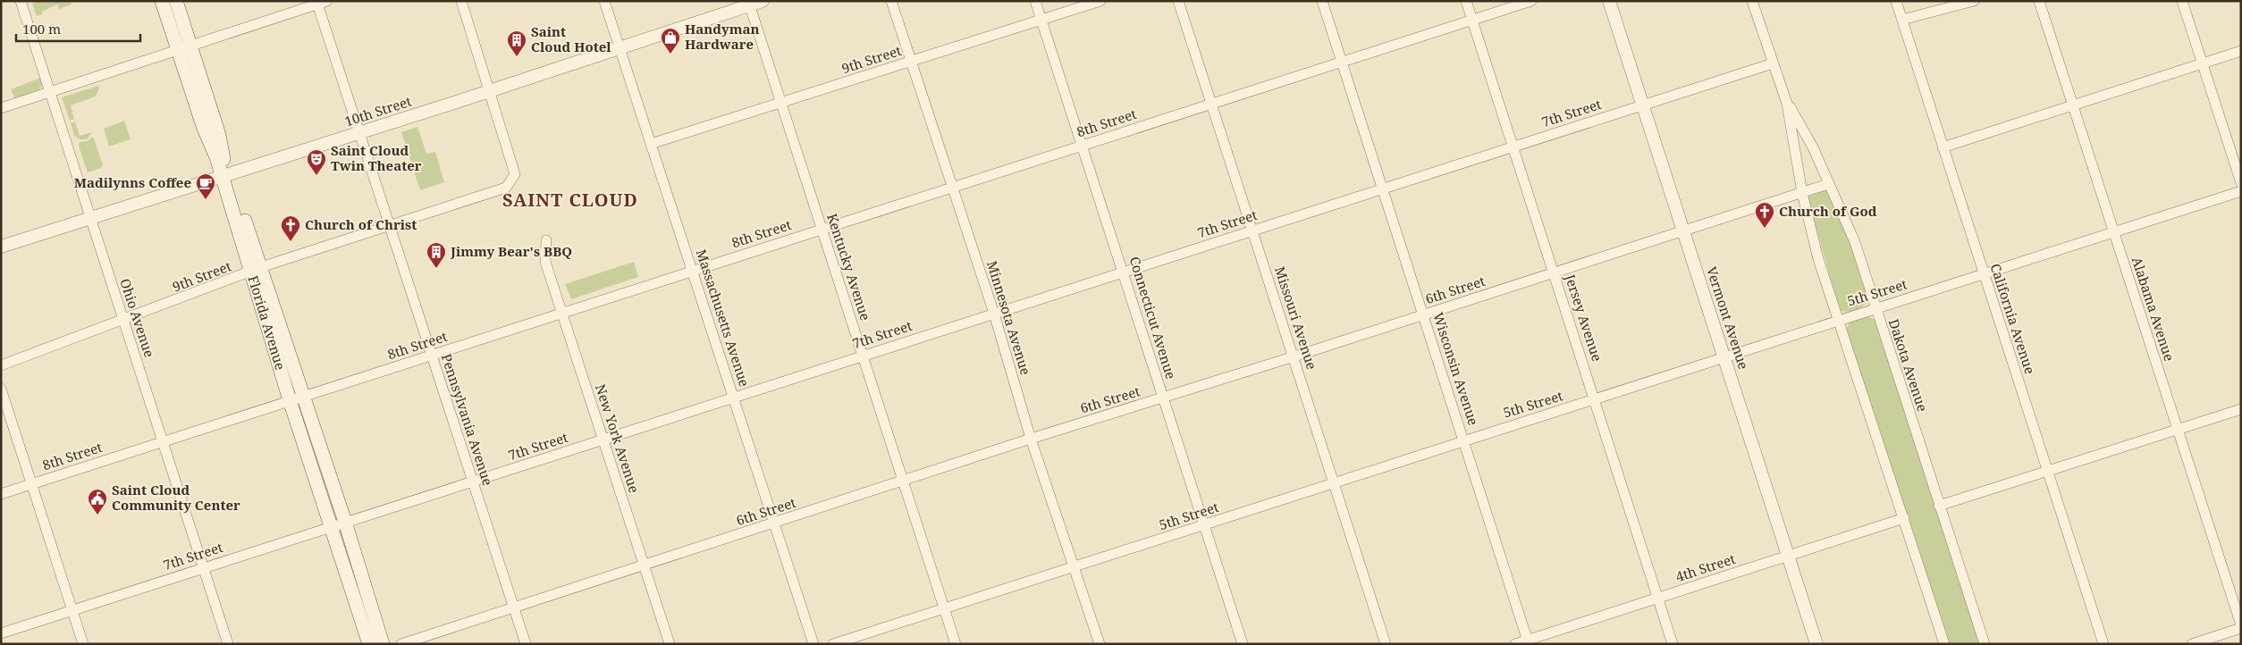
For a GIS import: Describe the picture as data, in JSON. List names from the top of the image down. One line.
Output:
{"streets":{"main road":["Florida Avenue"],"street":["9th Street","10th Street","7th Street","8th Street","Kentucky Avenue","6th Street","5th Street","Alabama Avenue","Ohio Avenue","Massachusetts Avenue","Minnesota Avenue","Connecticut Avenue","Missouri Avenue","Jersey Avenue","Vermont Avenue","California Avenue","Dakota Avenue","Wisconsin Avenue","Pennsylvania Avenue","New York Avenue","4th Street"]},"crossings":[["9th Street","10th Street"],["9th Street","Kentucky Avenue"],["9th Street","Ohio Avenue"],["9th Street","Massachusetts Avenue"],["9th Street","Minnesota Avenue"],["9th Street","Connecticut Avenue"],["9th Street","Florida Avenue"],["9th Street","Pennsylvania Avenue"],["10th Street","Kentucky Avenue"],["10th Street","Ohio Avenue"],["10th Street","Massachusetts Avenue"],["10th Street","Florida Avenue"],["10th Street","Pennsylvania Avenue"],["7th Street","Kentucky Avenue"],["7th Street","Ohio Avenue"],["7th Street","Massachusetts Avenue"],["7th Street","Minnesota Avenue"],["7th Street","Connecticut Avenue"],["7th Street","Missouri Avenue"],["7th Street","Jersey Avenue"],["7th Street","Vermont Avenue"],["7th Street","Florida Avenue"],["7th Street","Dakota Avenue"],["7th Street","Wisconsin Avenue"],["7th Street","Pennsylvania Avenue"],["7th Street","New York Avenue"],["8th Street","Kentucky Avenue"],["8th Street","Ohio Avenue"],["8th Street","Massachusetts Avenue"],["8th Street","Minnesota Avenue"],["8th Street","Connecticut Avenue"],["8th Street","Missouri Avenue"],["8th Street","Jersey Avenue"],["8th Street","Florida Avenue"],["8th Street","Wisconsin Avenue"],["8th Street","Pennsylvania Avenue"],["8th Street","New York Avenue"],["Kentucky Avenue","6th Street"],["Kentucky Avenue","5th Street"],["6th Street","Massachusetts Avenue"],["6th Street","Minnesota Avenue"],["6th Street","Connecticut Avenue"],["6th Street","Missouri Avenue"],["6th Street","Jersey Avenue"],["6th Street","Vermont Avenue"],["6th Street","Dakota Avenue"],["6th Street","Wisconsin Avenue"],["6th Street","Pennsylvania Avenue"],["6th Street","New York Avenue"],["5th Street","Alabama Avenue"],["5th Street","Minnesota Avenue"],["5th Street","Connecticut Avenue"],["5th Street","Missouri Avenue"],["5th Street","Jersey Avenue"],["5th Street","Vermont Avenue"],["5th Street","California Avenue"],["5th Street","Dakota Avenue"],["5th Street","Wisconsin Avenue"],["Jersey Avenue","4th Street"],["Vermont Avenue","4th Street"],["Dakota Avenue","4th Street"],["Wisconsin Avenue","4th Street"]],"districts":["SAINT CLOUD"],"places":{"shop":["Handyman Hardware"],"building":["Saint Cloud Hotel","Jimmy Bear's BBQ"],"theatre":["Saint Cloud Twin Theater"],"cafe":["Madilynns Coffee"],"church":["Church of God","Church of Christ"],"public building":["Saint Cloud Community Center"]},"scale_bar":"100 m"}
